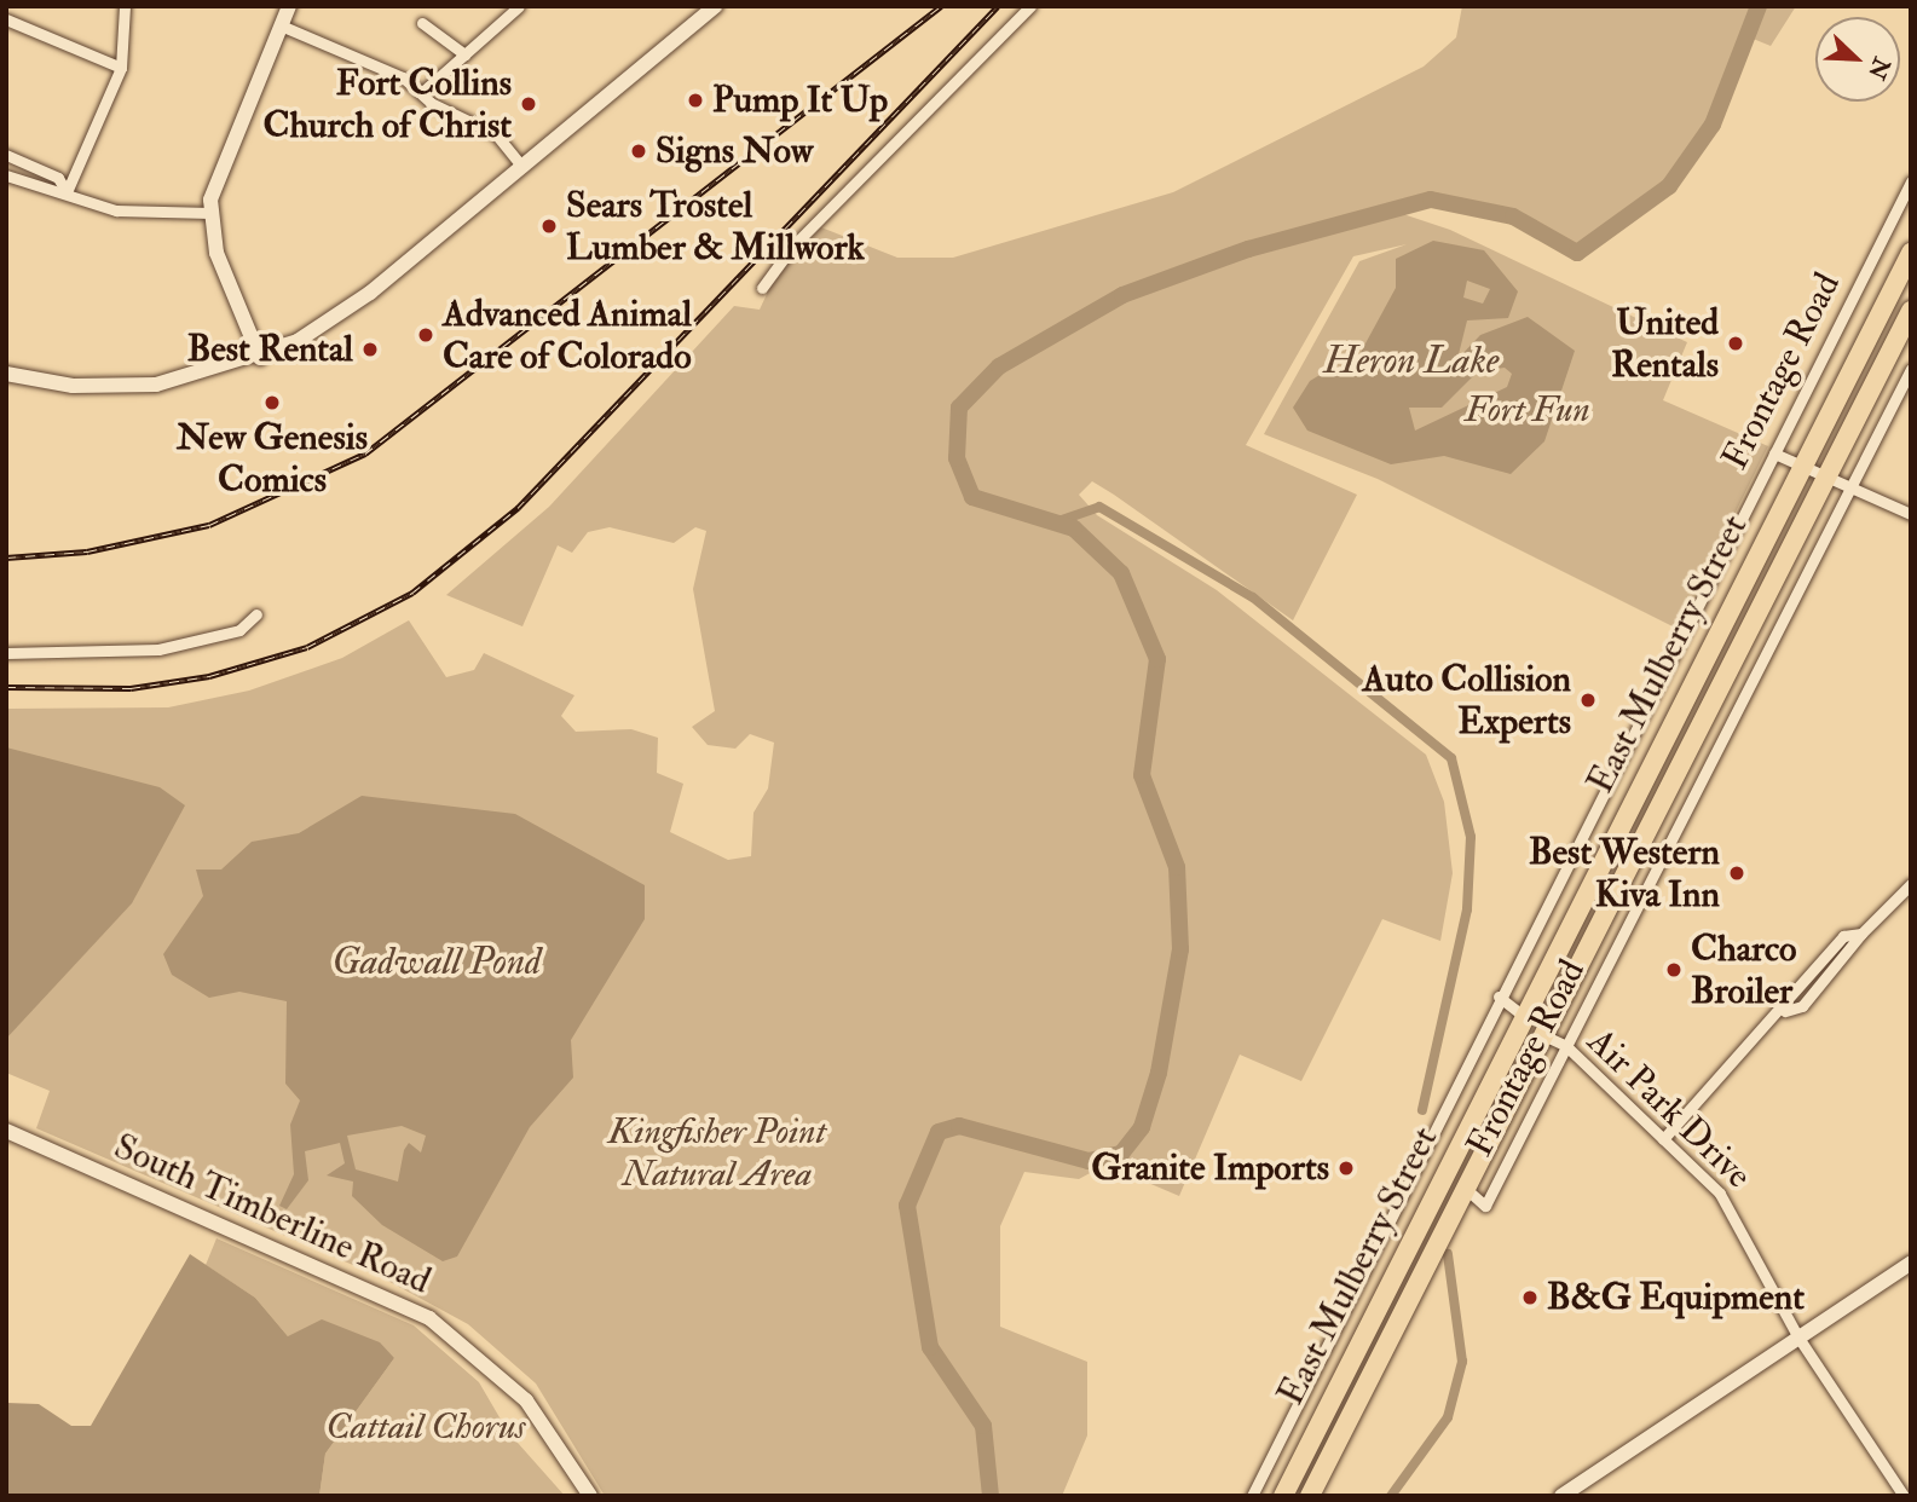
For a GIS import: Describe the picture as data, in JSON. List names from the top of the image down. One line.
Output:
{"streets":{"highway":["East Mulberry Street"],"main road":["South Timberline Road"],"street":["Frontage Road","Air Park Drive"]},"crossings":[["Frontage Road","East Mulberry Street"],["Frontage Road","Air Park Drive"],["East Mulberry Street","Air Park Drive"]],"water":["Heron Lake","Gadwall Pond"],"parks":["Fort Fun","Kingfisher Point Natural Area","Cattail Chorus"],"places":["Pump It Up","Fort Collins Church of Christ","Signs Now","Sears Trostel Lumber & Millwork","Advanced Animal Care of Colorado","United Rentals","Best Rental","New Genesis Comics","Auto Collision Experts","Best Western Kiva Inn","Charco Broiler","Granite Imports","B&G Equipment"],"north":"bottom right"}
